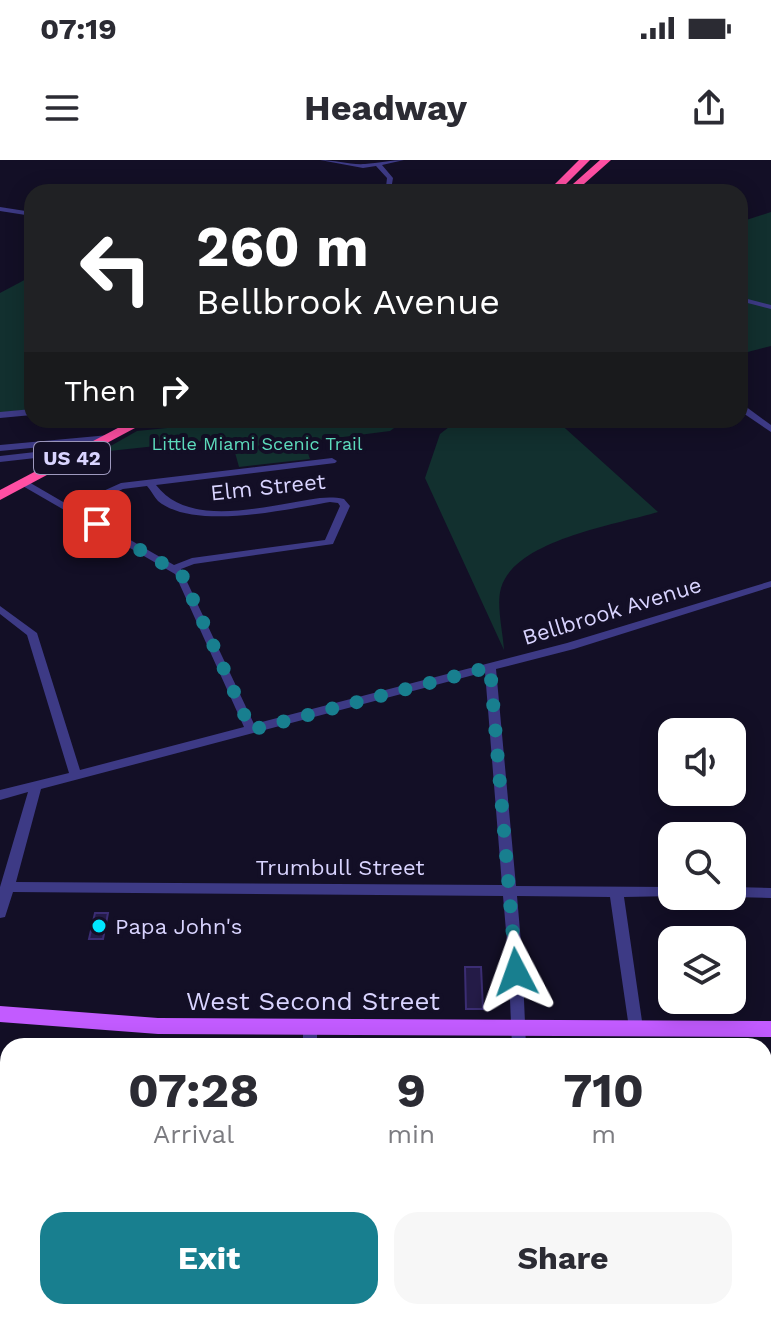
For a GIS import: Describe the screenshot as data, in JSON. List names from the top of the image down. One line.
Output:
{"streets":{"highway":["US 42"],"main road":["West Second Street"],"street":["Elm Street","Bellbrook Avenue","Trumbull Street"]},"parks":["Little Miami Scenic Trail"],"places":["Papa John's"],"page":{"status":"07:19","header":"Headway","turn":["260 m","Bellbrook Avenue"],"then":"Then","eta":["07:28","Arrival","9","min","710","m"],"buttons":["Exit","Share"]}}
